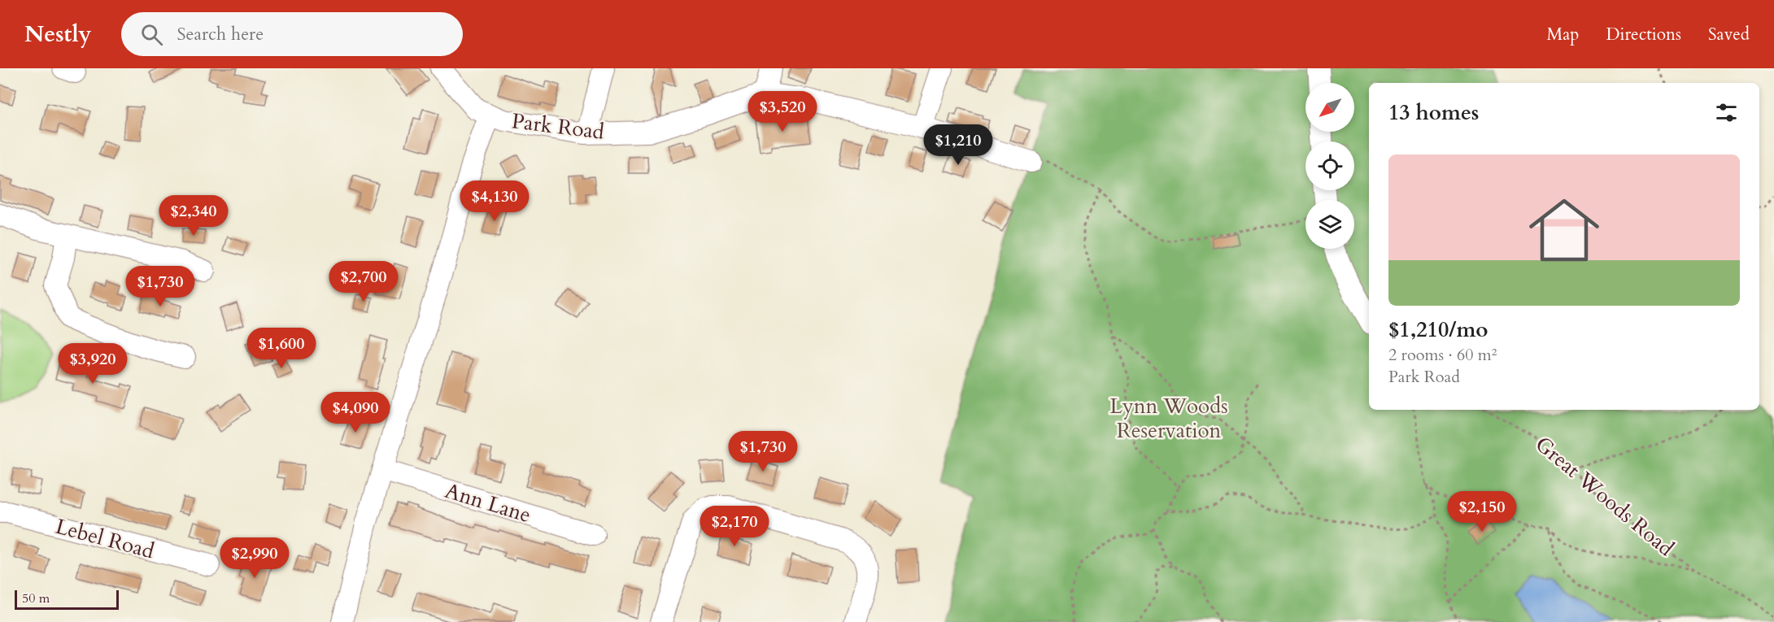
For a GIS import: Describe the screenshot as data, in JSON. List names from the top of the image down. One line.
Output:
{"streets":{"street":["Park Road","Ann Lane","Lebel Road"],"path":["Great Woods Road"]},"parks":["Lynn Woods Reservation"],"scale_bar":"50 m","north":"bottom left","page":{"header":"Nestly","search":"Search here","nav":["Map","Directions","Saved"],"heading":"13 homes","price":["$3,520","$1,210","$4,130","$2,340","$2,700","$1,730","$1,600","$3,920","$4,090","$1,730","$2,150","$2,170","$2,990"],"list":[{"name":"$1,210/mo","note":"2 rooms · 60 m² · Park Road"}],"scale":"50 m"}}
